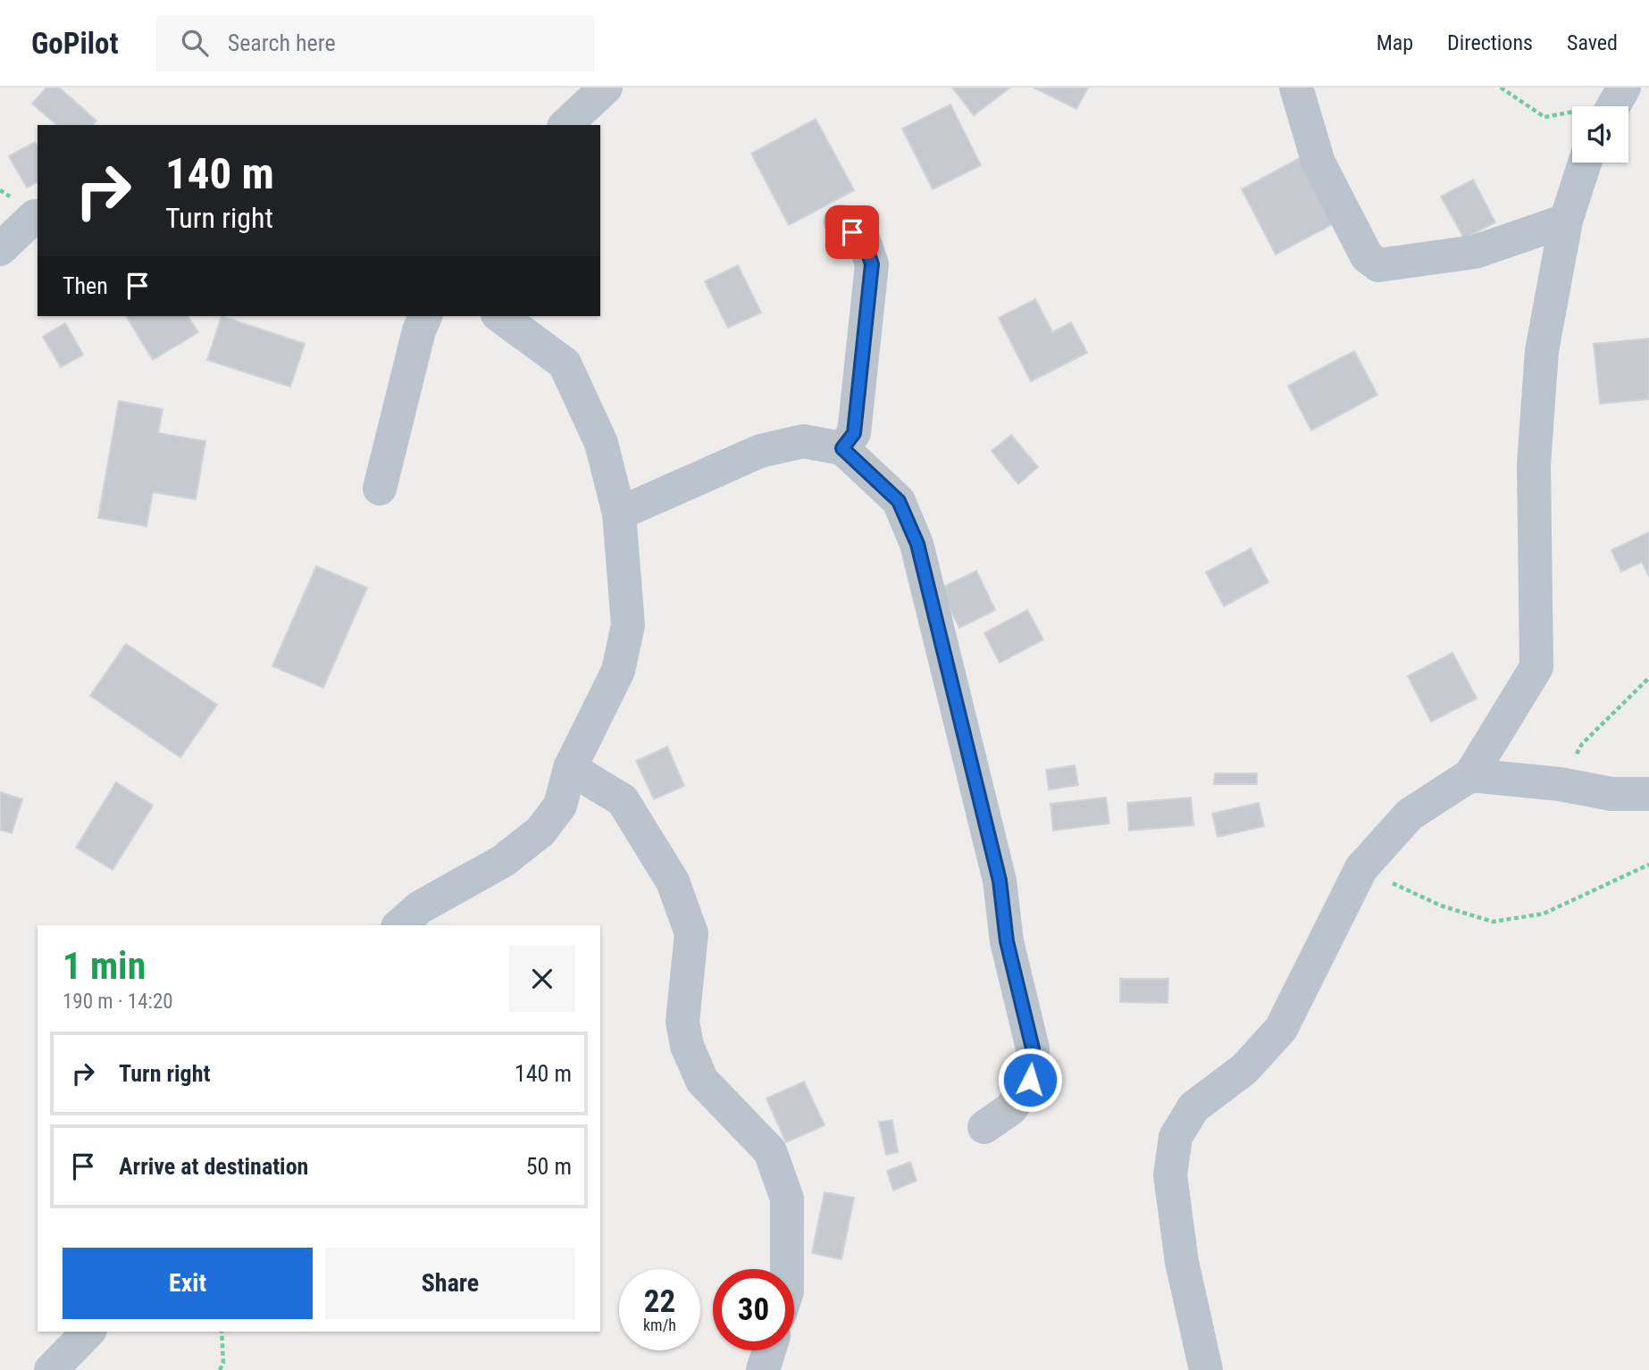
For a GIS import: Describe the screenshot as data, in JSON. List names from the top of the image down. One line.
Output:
{"page":{"header":"GoPilot","search":"Search here","nav":["Map","Directions","Saved"],"turn":["140 m","Turn right"],"then":"Then","heading":["1 min","190 m · 14:20"],"list":[{"name":"Turn right","value":"140 m"},{"name":"Arrive at destination","value":"50 m"}],"buttons":["Exit","Share"],"speed":"22 km/h","limit":"30"}}
